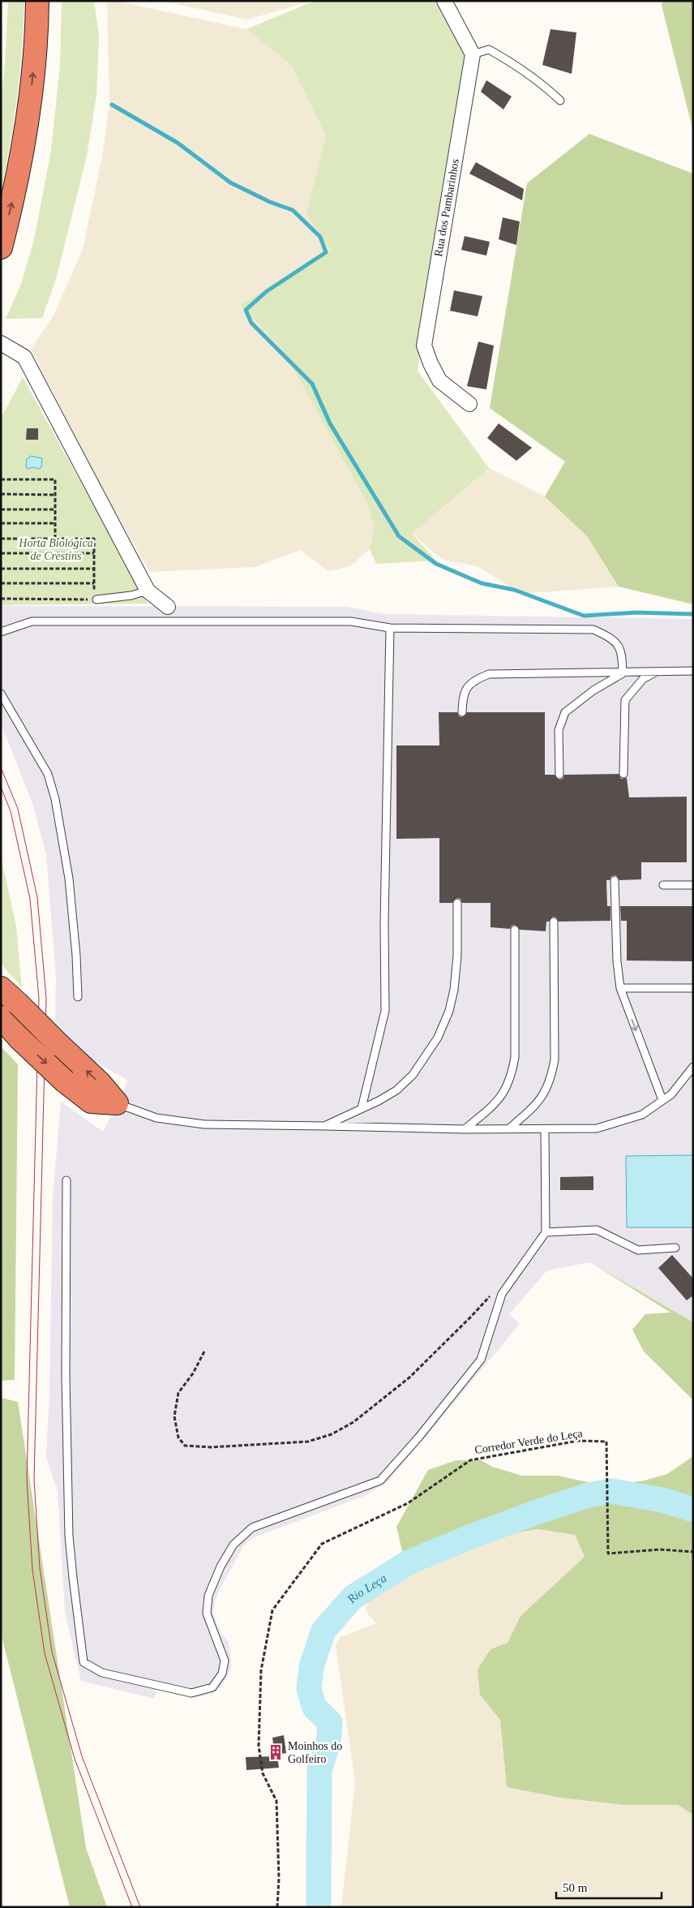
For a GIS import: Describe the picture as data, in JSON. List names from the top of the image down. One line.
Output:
{"streets":{"street":["Rua dos Pambarinhos"],"path":["Corredor Verde do Leça"]},"water":["Rio Leça"],"parks":["Horta Biológica de Crestins"],"places":{"building":["Moinhos do Golfeiro"]},"scale_bar":"50 m"}
